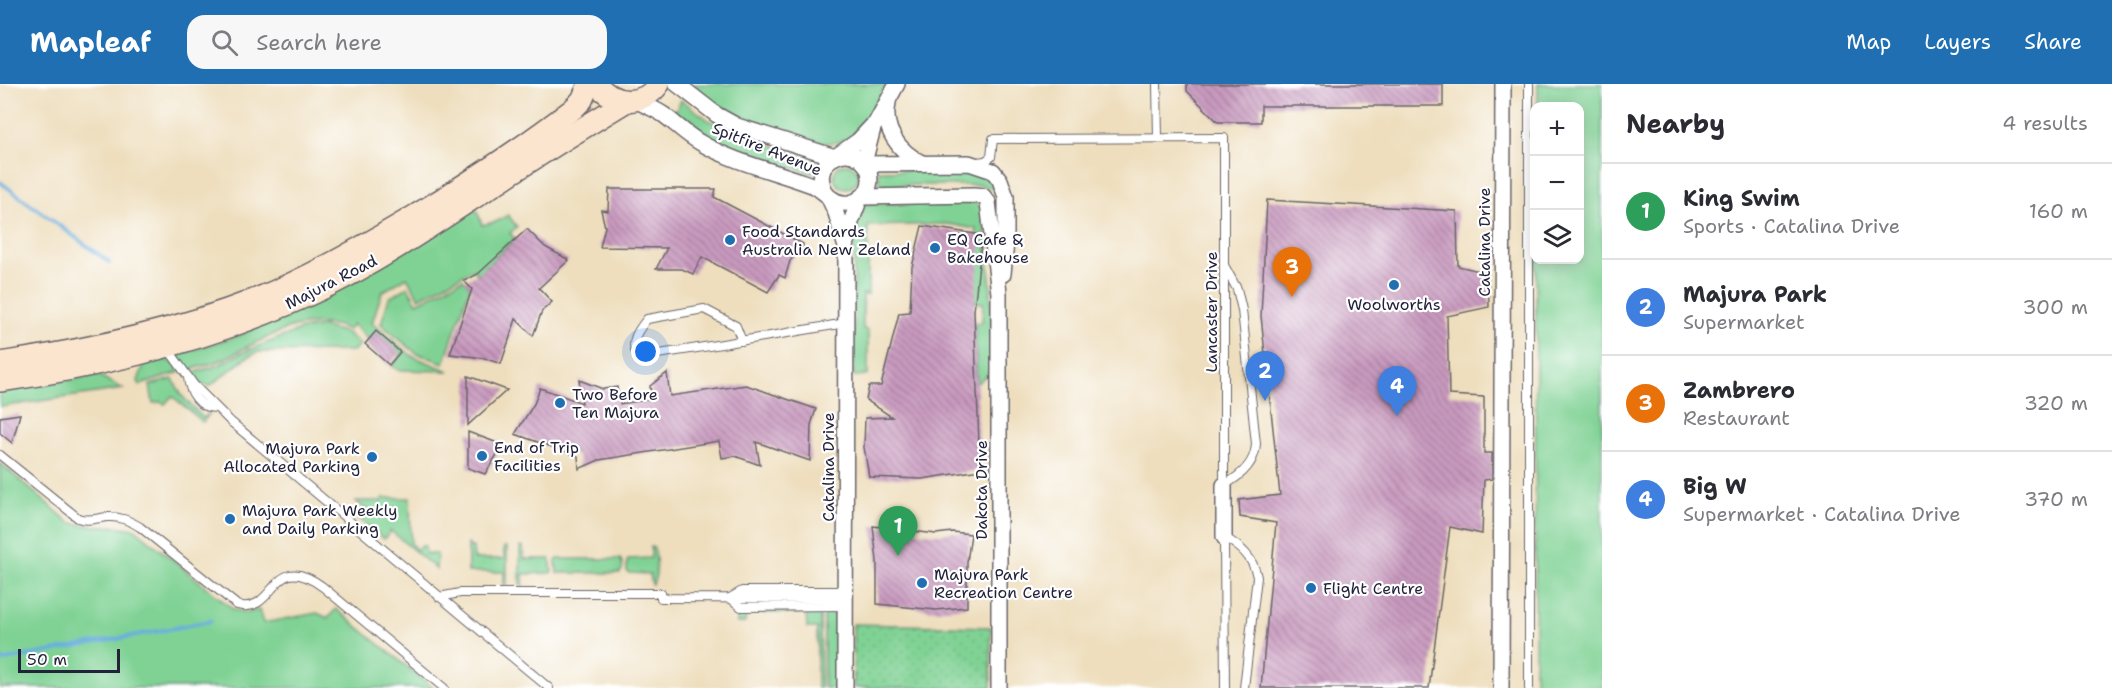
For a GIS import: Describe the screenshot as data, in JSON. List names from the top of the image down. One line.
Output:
{"streets":{"main road":["Majura Road"],"street":["Spitfire Avenue","Catalina Drive","Dakota Drive"],"lane":["Lancaster Drive"]},"crossings":[["Spitfire Avenue","Catalina Drive"],["Spitfire Avenue","Majura Road"]],"places":["Food Standards Australia New Zeland","EQ Cafe & Bakehouse","Woolworths","Two Before Ten Majura","End of Trip Facilities","Majura Park Allocated Parking","Majura Park Weekly and Daily Parking","Majura Park Recreation Centre","Flight Centre"],"scale_bar":"50 m","page":{"header":"Mapleaf","search":"Search here","nav":["Map","Layers","Share"],"heading":["Nearby","4 results"],"map_buttons":["+","−"],"list":[{"mark":"1","name":"King Swim","note":"Sports · Catalina Drive","value":"160 m"},{"mark":"2","name":"Majura Park","note":"Supermarket","value":"300 m"},{"mark":"3","name":"Zambrero","note":"Restaurant","value":"320 m"},{"mark":"4","name":"Big W","note":"Supermarket · Catalina Drive","value":"370 m"}],"pins":["3","2","4","1"],"scale":"50 m"}}
